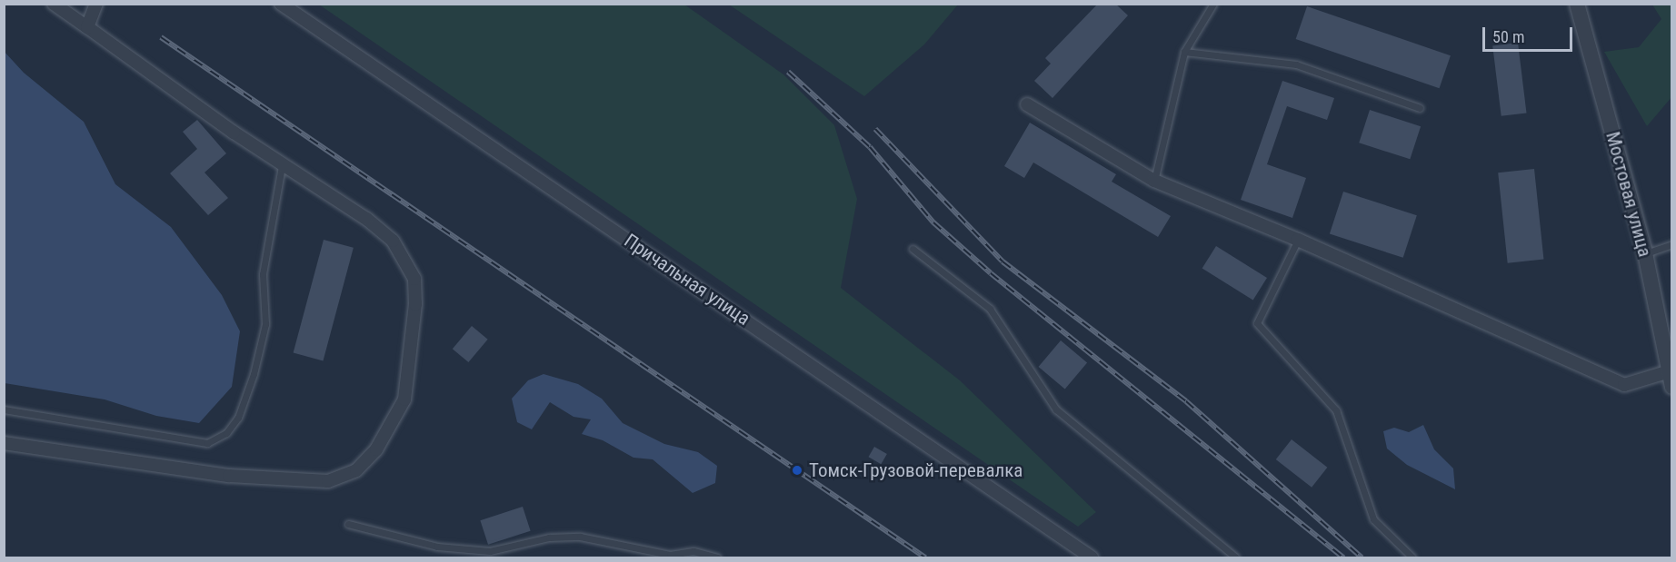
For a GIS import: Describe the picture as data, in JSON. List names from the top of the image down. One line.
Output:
{"streets":{"street":["Мостовая улица","Причальная улица"]},"places":["Томск-Грузовой-перевалка"],"scale_bar":"50 m"}
